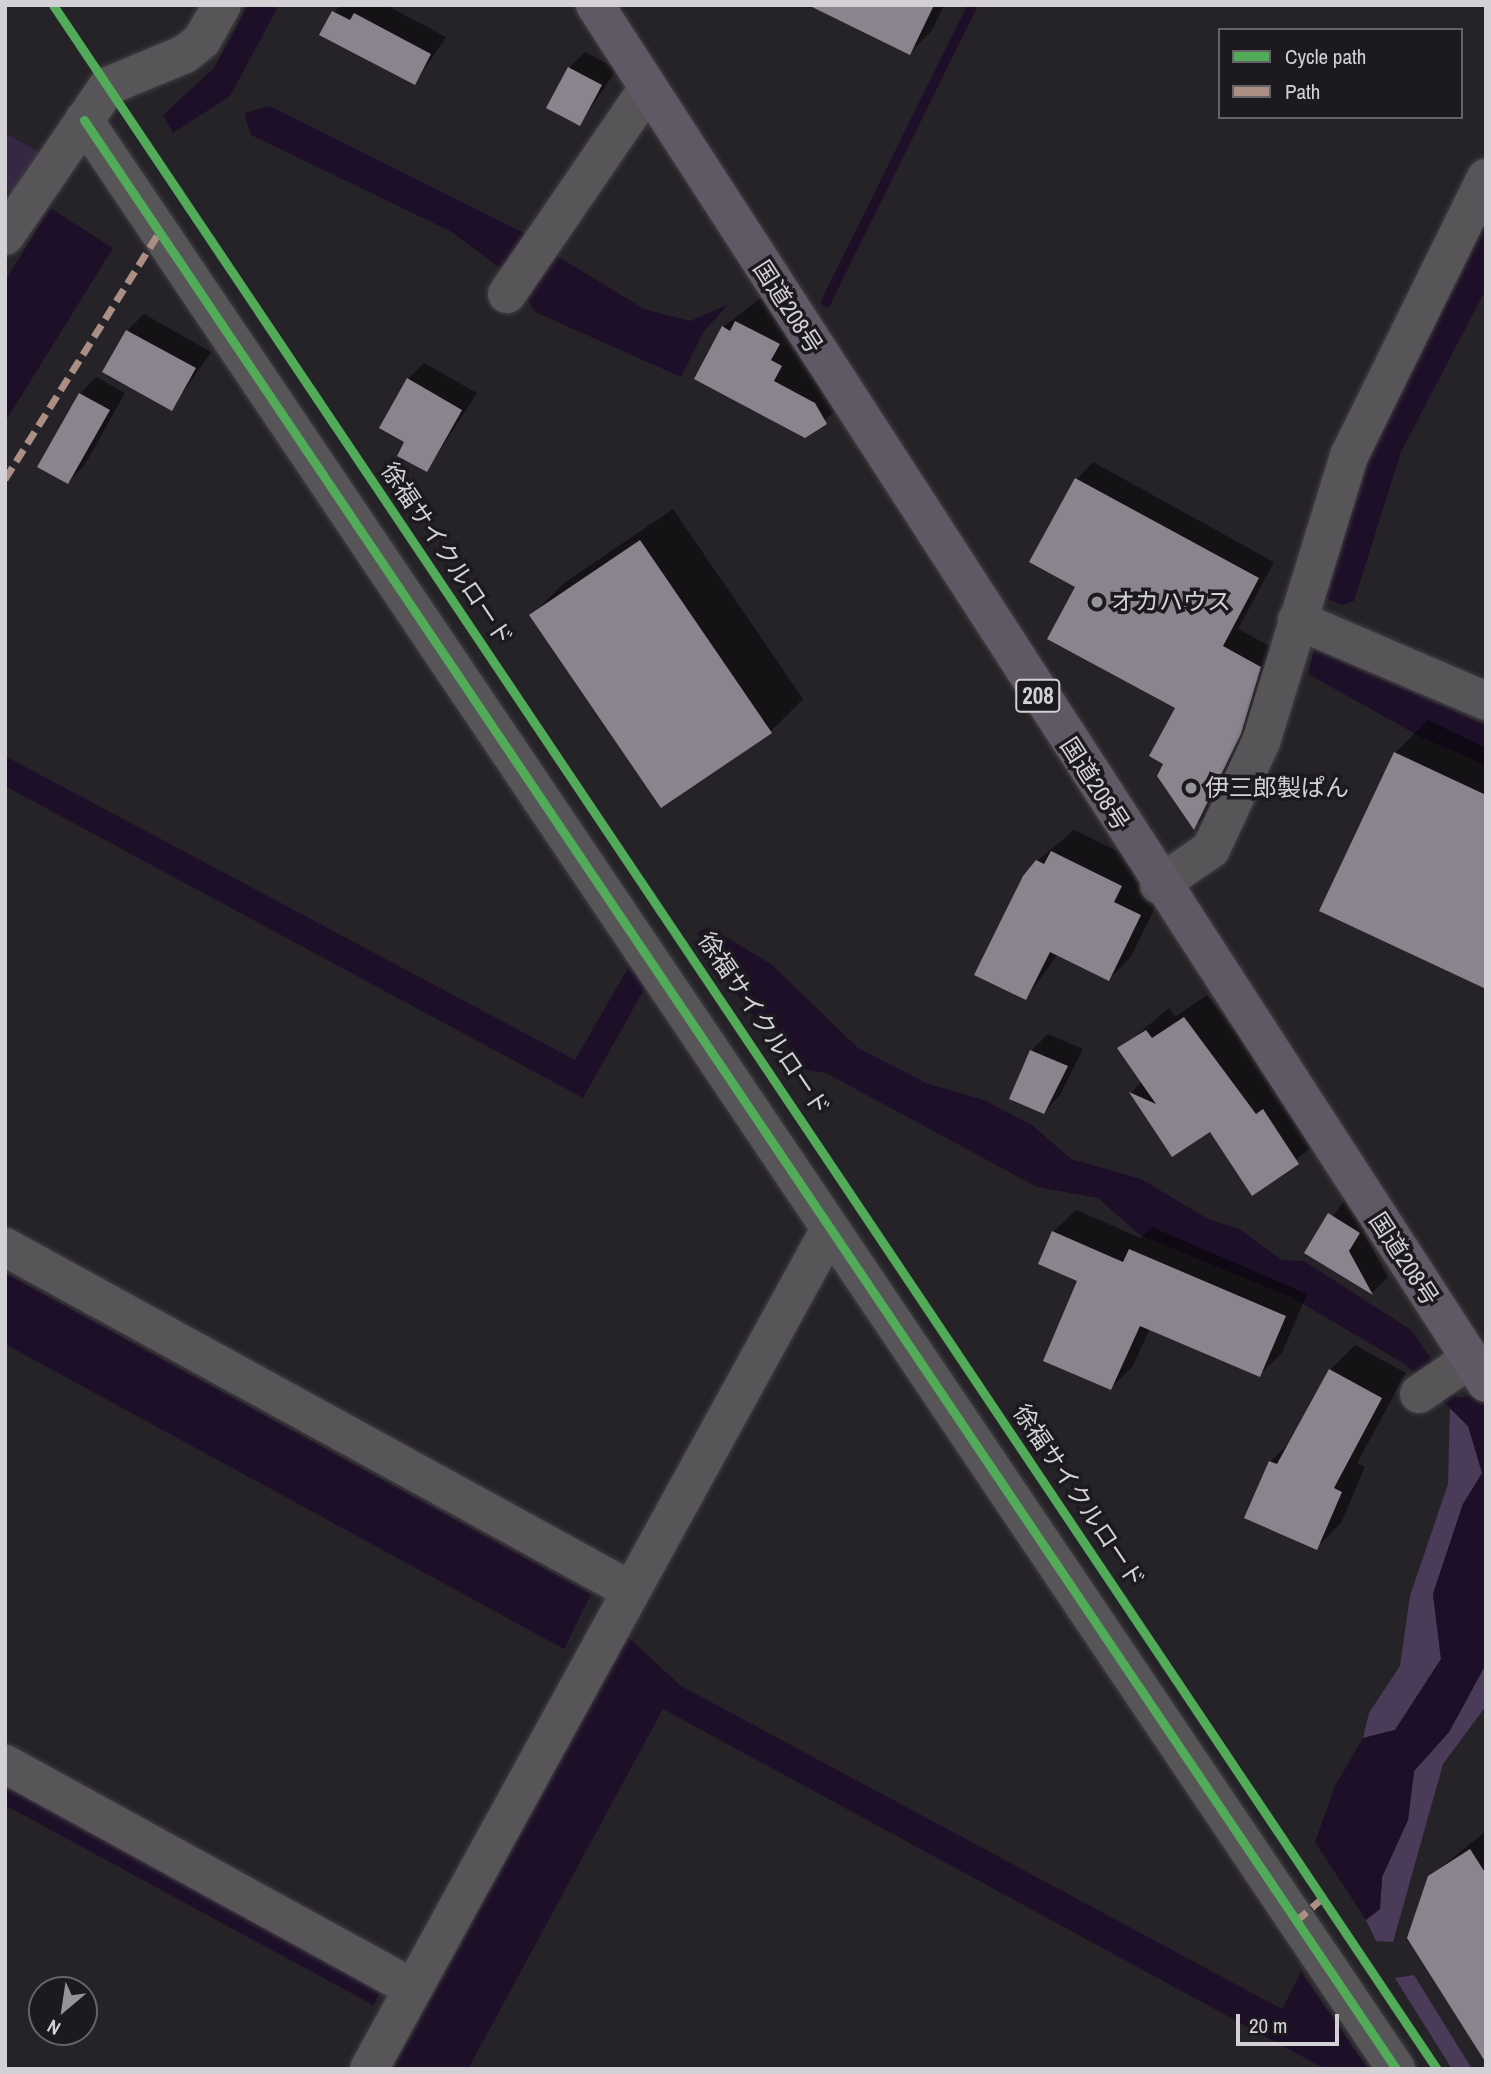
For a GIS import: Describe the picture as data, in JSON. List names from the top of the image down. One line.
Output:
{"streets":{"highway":["国道208号","208"],"cycle path":["徐福サイクルロード"]},"places":["オカハウス","伊三郎製ぱん"],"legend":["Cycle path","Path"],"scale_bar":"20 m","north":"bottom left"}
